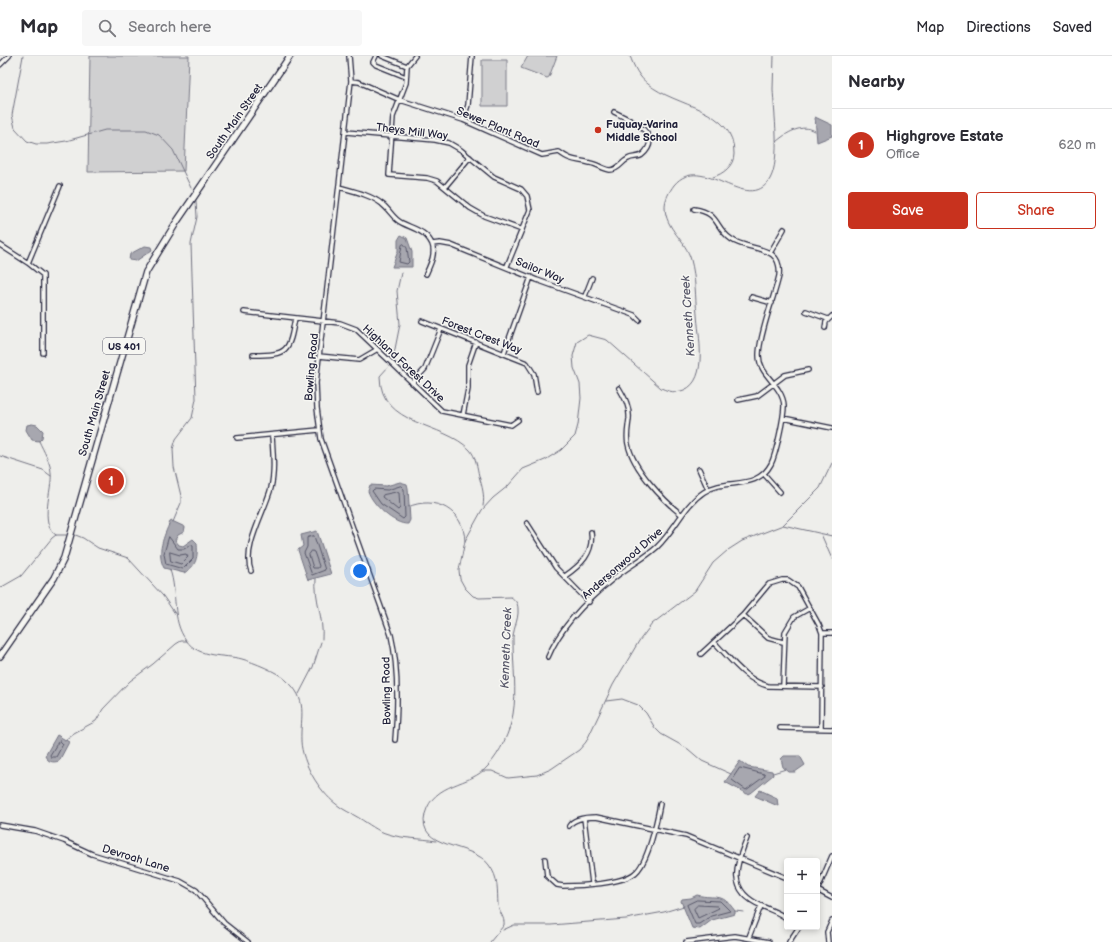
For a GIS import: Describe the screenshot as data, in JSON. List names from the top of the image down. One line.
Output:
{"streets":{"highway":["South Main Street","US 401"],"street":["Sewer Plant Road","Theys Mill Way","Sailor Way","Forest Crest Way","Highland Forest Drive","Bowling Road","Andersonwood Drive","Devroah Lane"]},"crossings":[["Sewer Plant Road","Bowling Road"],["Theys Mill Way","Sailor Way"],["Theys Mill Way","Bowling Road"],["Highland Forest Drive","Bowling Road"]],"water":["Kenneth Creek"],"places":["Fuquay-Varina Middle School"],"page":{"header":"Map","search":"Search here","nav":["Map","Directions","Saved"],"heading":"Nearby","list":[{"mark":"1","name":"Highgrove Estate","note":"Office","value":"620 m"}],"buttons":["Save","Share"],"pins":"1","map_buttons":["+","−"]}}
